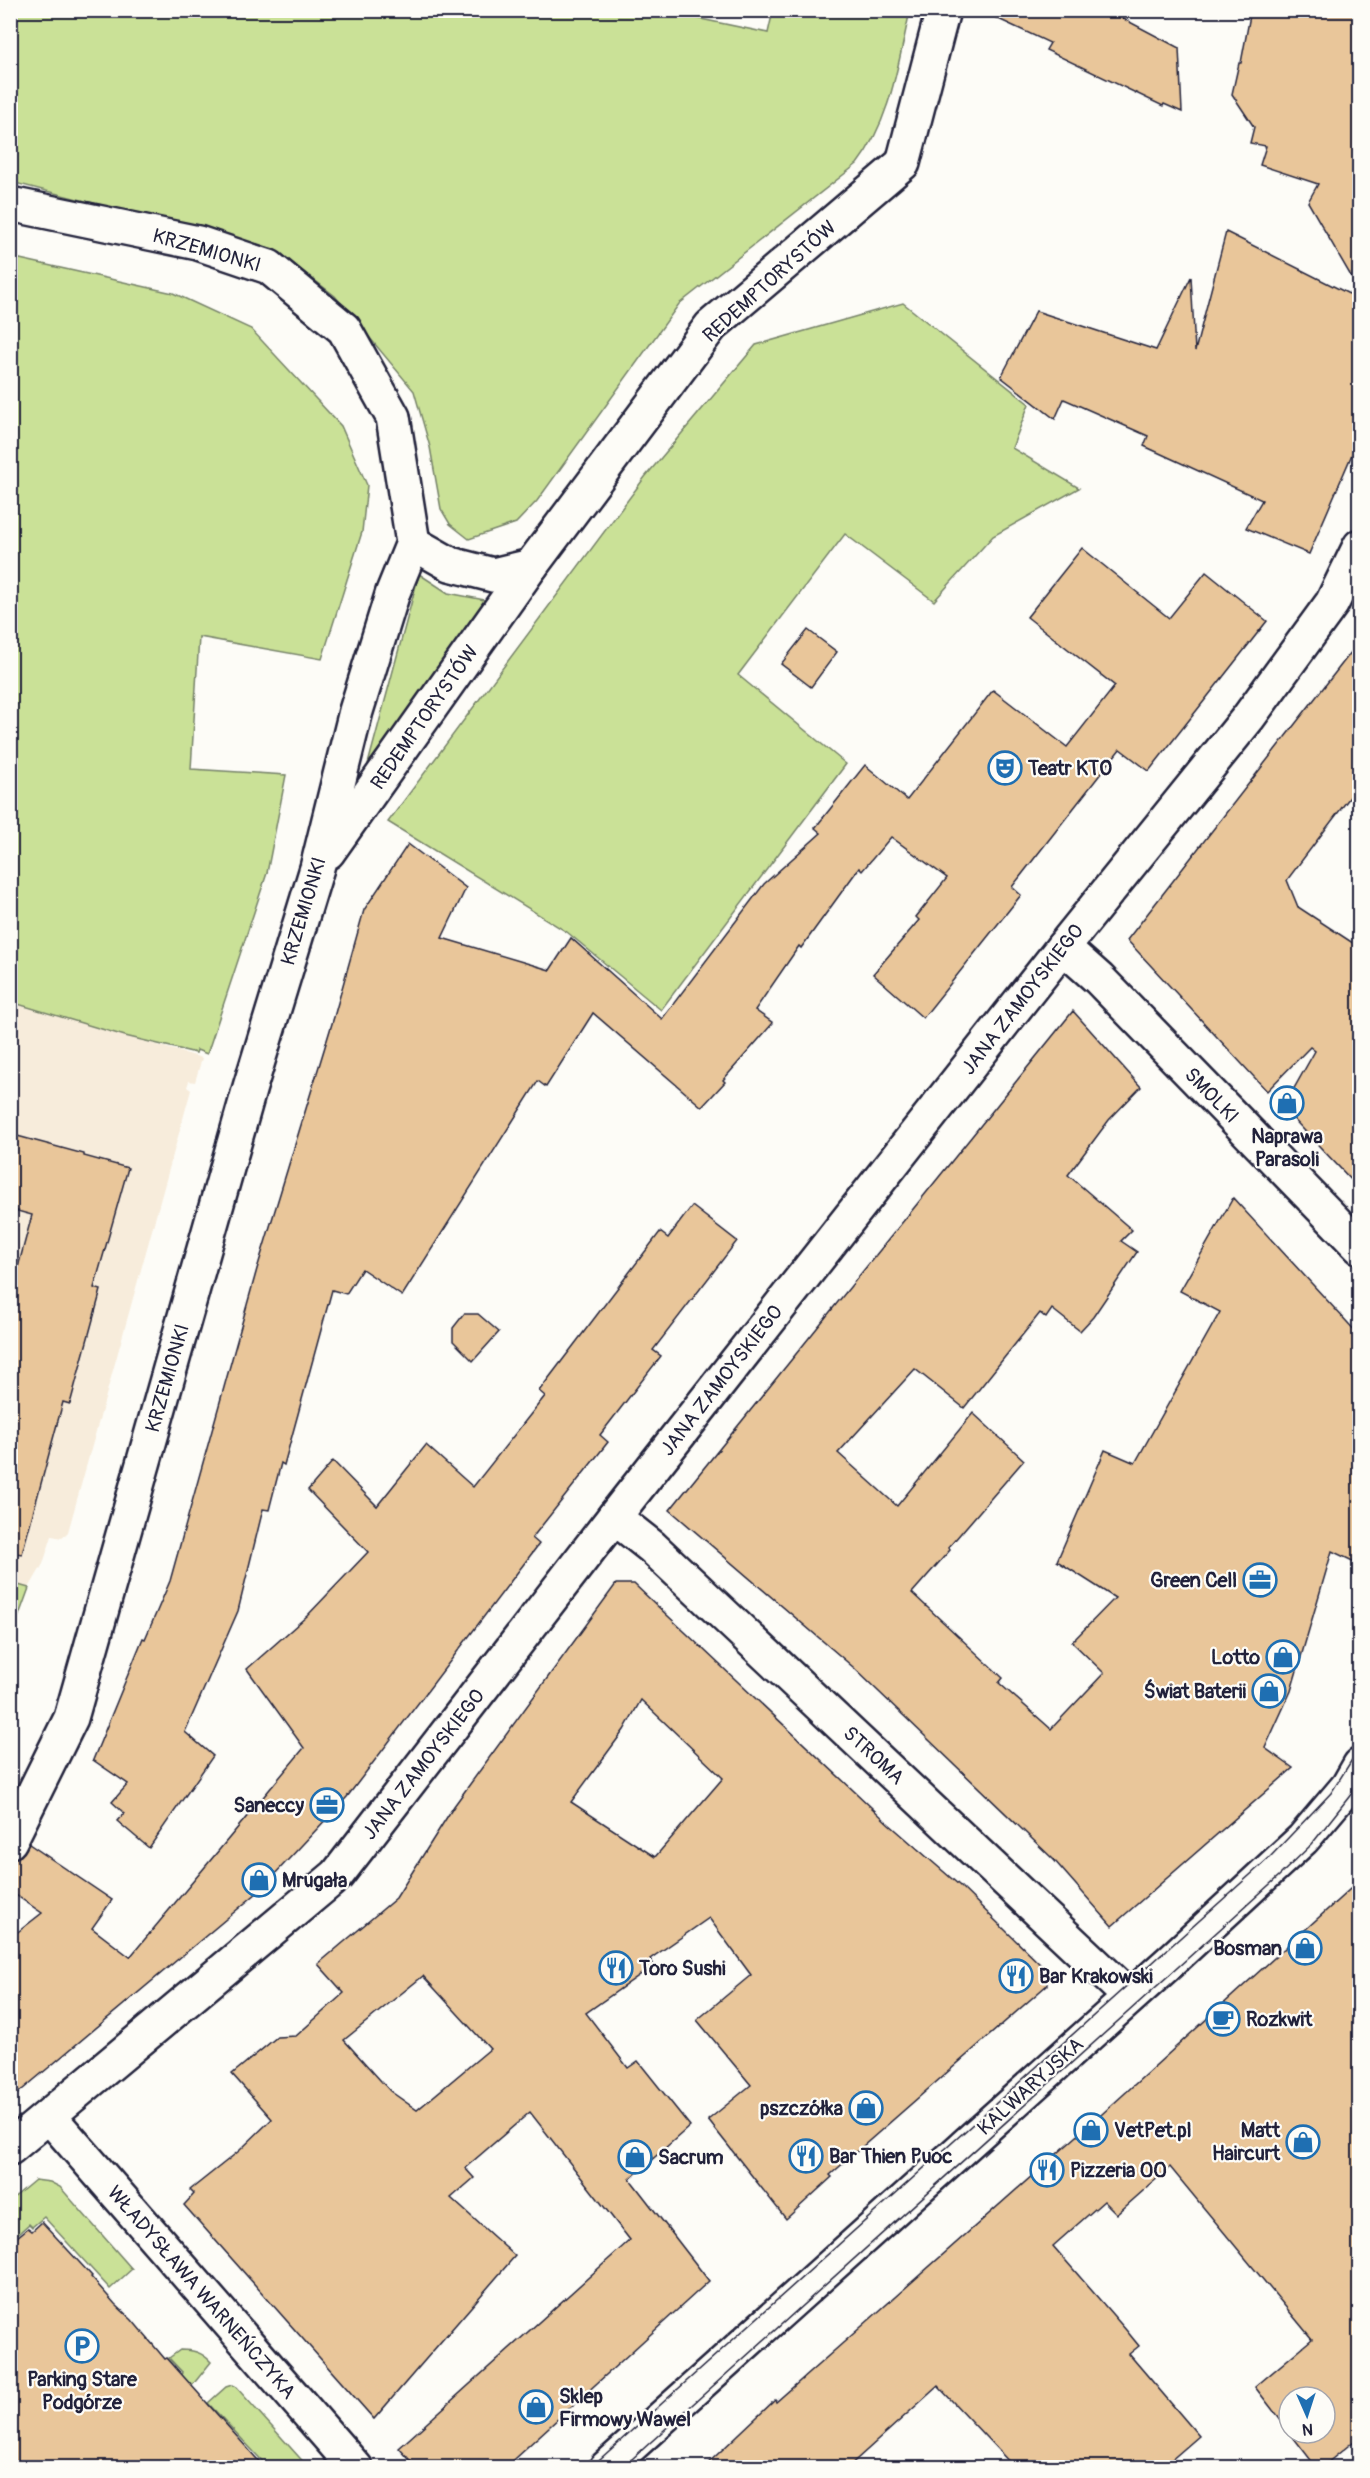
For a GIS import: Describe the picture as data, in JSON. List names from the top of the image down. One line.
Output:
{"streets":{"street":["KRZEMIONKI","REDEMPTORYSTÓW","JANA ZAMOYSKIEGO","SMOLKI","STROMA","KALWARYJSKA","WŁADYSŁAWA WARNEŃCZYKA"]},"crossings":[["KRZEMIONKI","REDEMPTORYSTÓW"],["JANA ZAMOYSKIEGO","SMOLKI"],["JANA ZAMOYSKIEGO","STROMA"],["JANA ZAMOYSKIEGO","WŁADYSŁAWA WARNEŃCZYKA"],["STROMA","KALWARYJSKA"]],"places":{"theatre":["Teatr KTO"],"shop":["Naprawa Parasoli","Lotto","Świat Baterii","Mrugała","Bosman","pszczółka","VetPet.pl","Matt Haircurt","Sacrum","Sklep Firmowy Wawel"],"office":["Green Cell","Saneccy"],"restaurant":["Toro Sushi","Bar Krakowski","Bar Thien Puoc","Pizzeria 00"],"cafe":["Rozkwit"],"parking":["Parking Stare Podgórze"]},"north":"bottom"}
